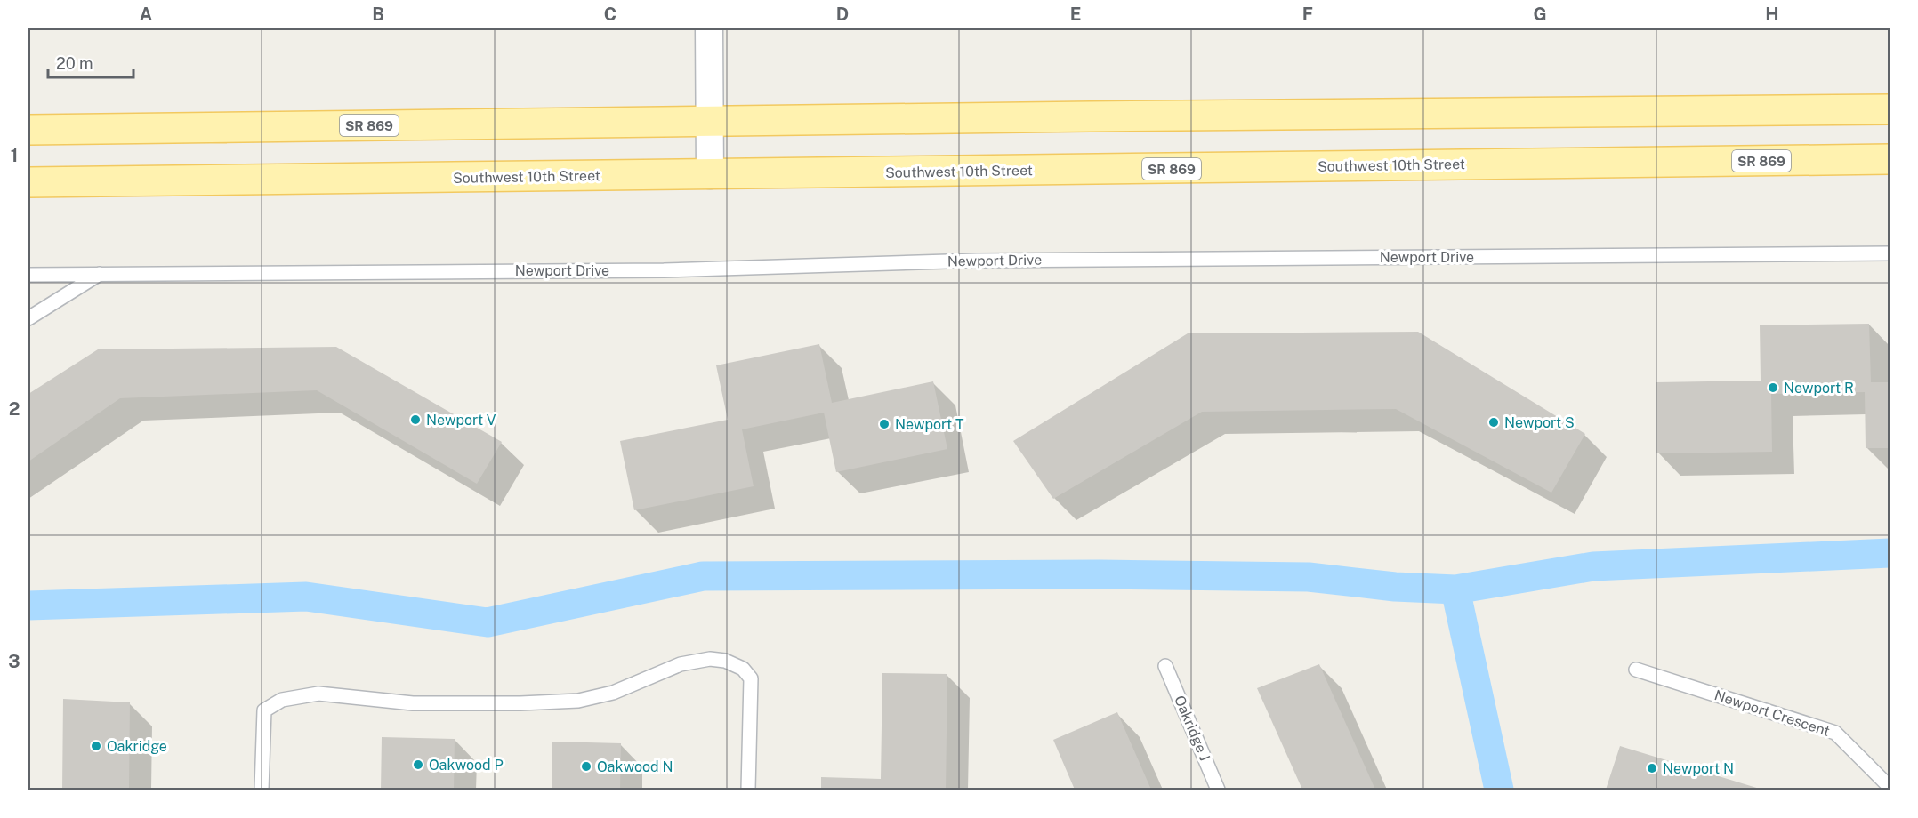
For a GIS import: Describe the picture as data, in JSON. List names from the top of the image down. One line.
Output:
{"streets":{"main road":["SR 869","Southwest 10th Street"],"lane":["Newport Drive","Newport Crescent","Oakridge J"]},"places":["Newport R","Newport V","Newport S","Newport T","Oakridge","Oakwood P","Oakwood N","Newport N"],"scale_bar":"20 m","grid":{"columns":["A","B","C","D","E","F","G","H"],"rows":["1","2","3"]}}
